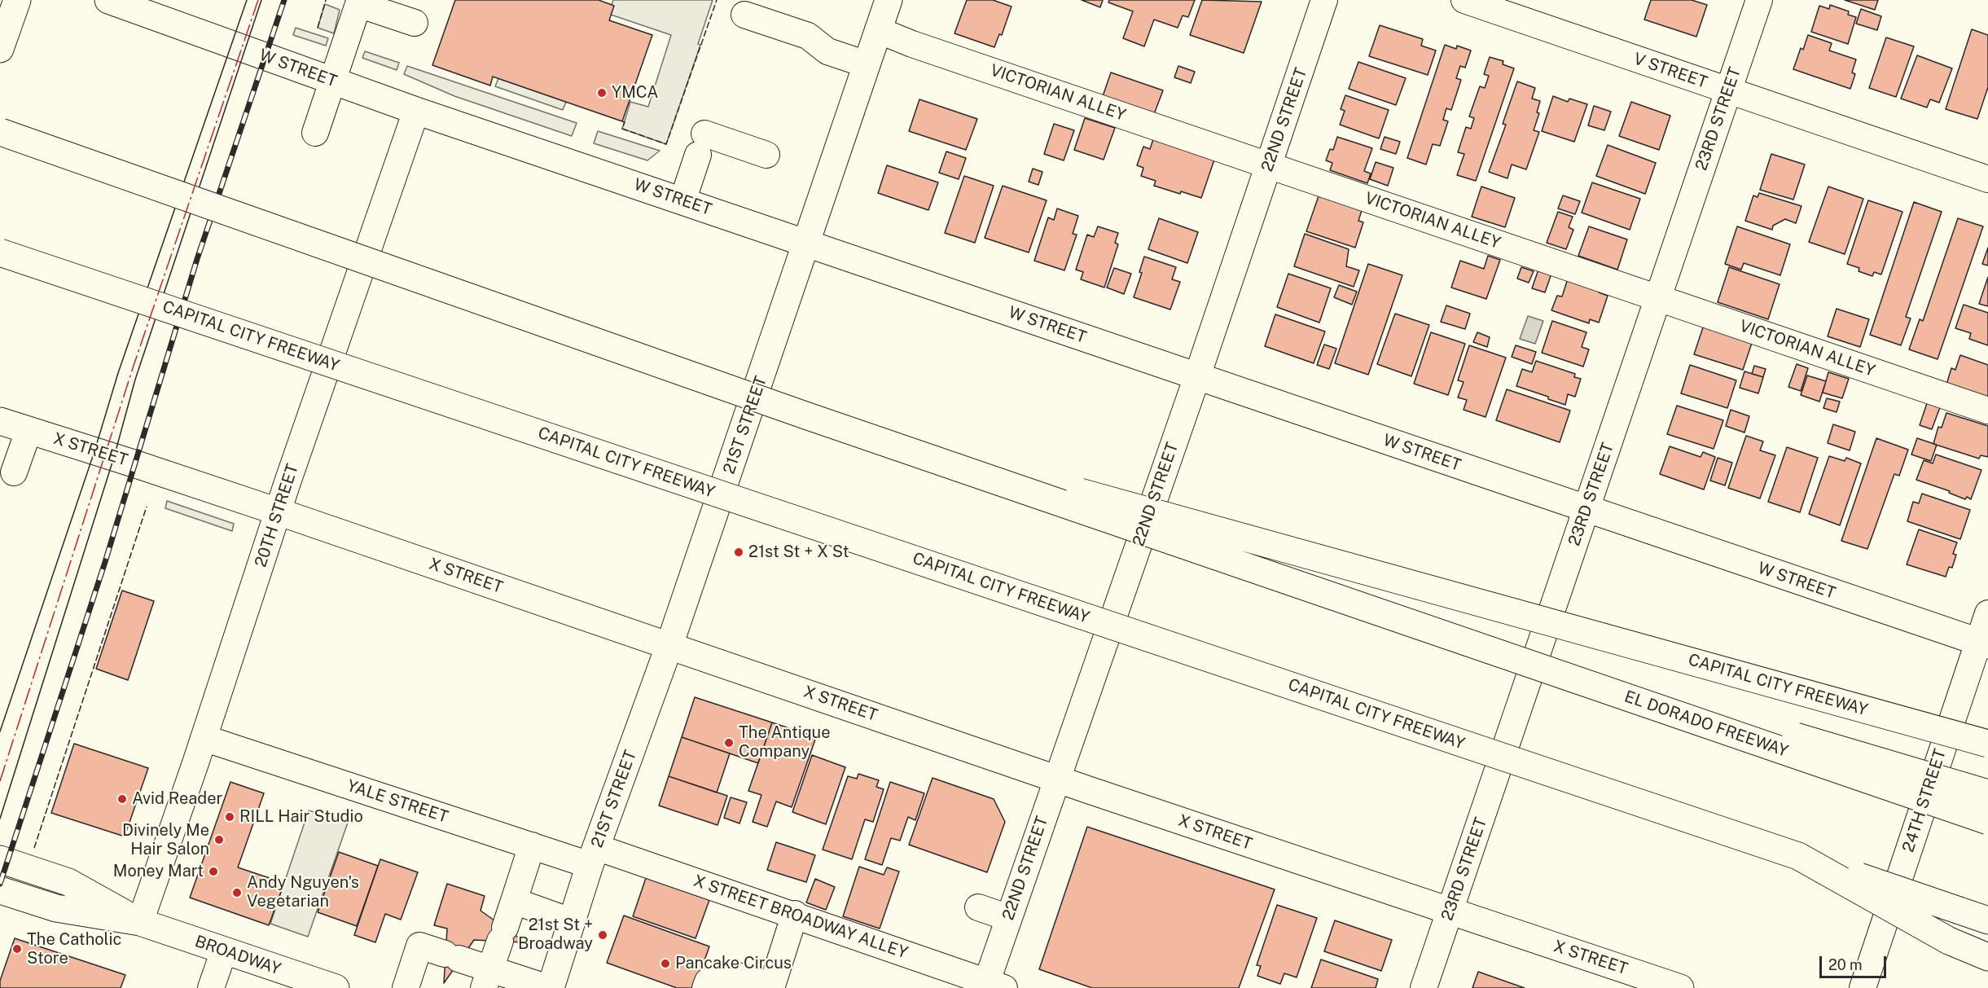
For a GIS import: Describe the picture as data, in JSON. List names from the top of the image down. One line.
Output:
{"streets":{"main road":["W STREET","CAPITAL CITY FREEWAY","21ST STREET","X STREET","EL DORADO FREEWAY","BROADWAY"],"street":["V STREET","VICTORIAN ALLEY","23RD STREET","22ND STREET","20TH STREET","24TH STREET","YALE STREET","X STREET BROADWAY ALLEY"]},"crossings":[["W STREET","23RD STREET"],["W STREET","22ND STREET"],["W STREET","21ST STREET"],["W STREET","20TH STREET"],["W STREET","24TH STREET"],["V STREET","23RD STREET"],["VICTORIAN ALLEY","23RD STREET"],["VICTORIAN ALLEY","22ND STREET"],["VICTORIAN ALLEY","21ST STREET"],["23RD STREET","X STREET"],["22ND STREET","X STREET"],["22ND STREET","X STREET BROADWAY ALLEY"],["CAPITAL CITY FREEWAY","EL DORADO FREEWAY"],["21ST STREET","X STREET"],["21ST STREET","YALE STREET"],["21ST STREET","X STREET BROADWAY ALLEY"],["X STREET","20TH STREET"],["20TH STREET","YALE STREET"],["20TH STREET","BROADWAY"],["YALE STREET","X STREET BROADWAY ALLEY"]],"places":["YMCA","21st St + X St","The Antique Company","Avid Reader","RILL Hair Studio","Divinely Me Hair Salon","Money Mart","Andy Nguyen's Vegetarian","21st St + Broadway","The Catholic Store","Pancake Circus"],"scale_bar":"20 m"}
